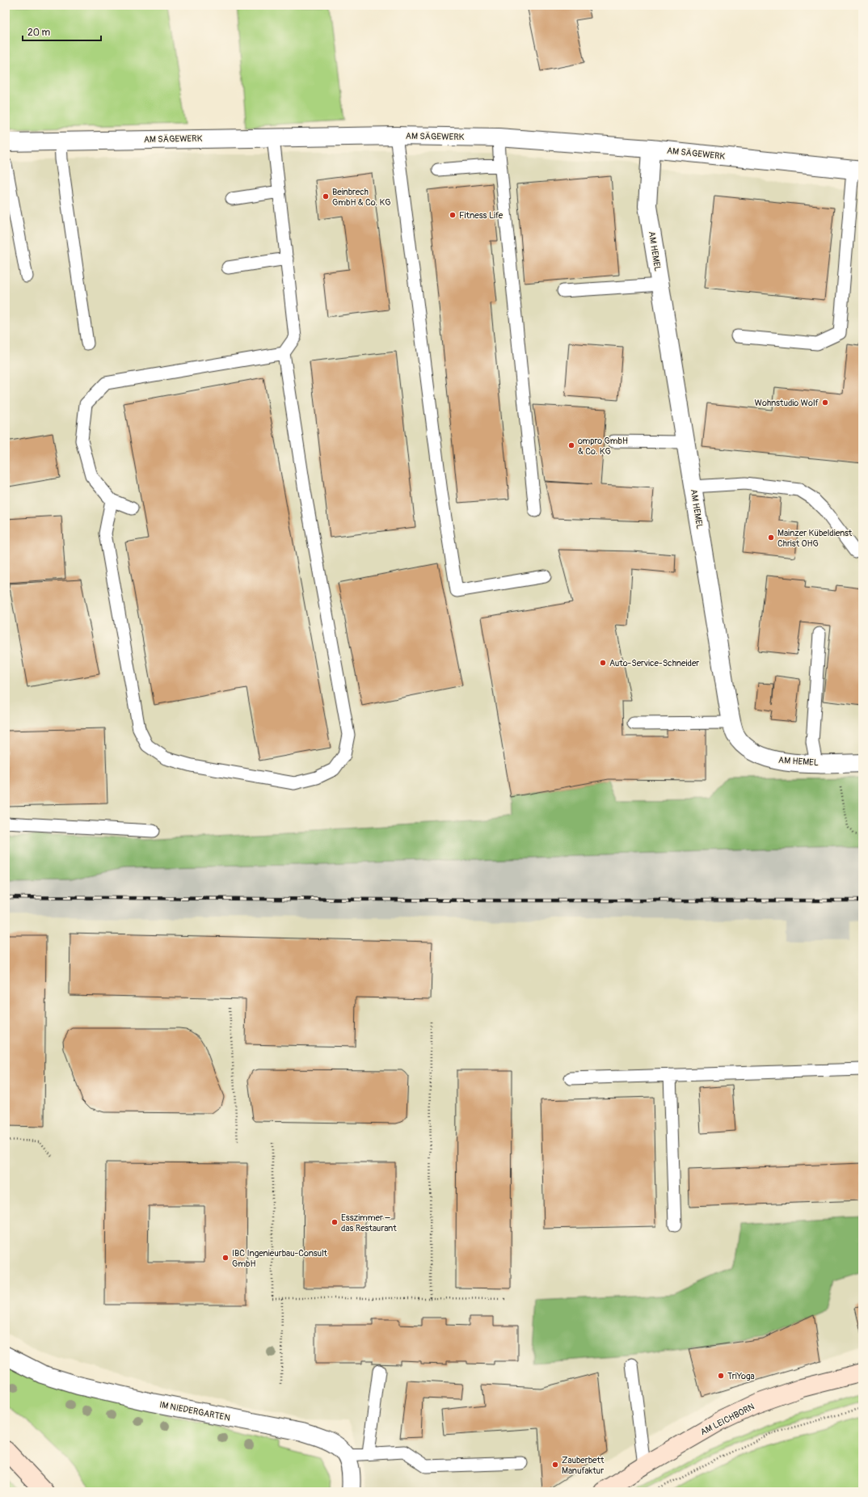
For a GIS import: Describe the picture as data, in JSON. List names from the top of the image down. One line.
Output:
{"streets":{"street":["AM SÄGEWERK","AM HEMEL","IM NIEDERGARTEN","AM LEICHBORN"]},"crossings":[["AM SÄGEWERK","AM HEMEL"]],"places":["Beinbrech GmbH & Co. KG","Fitness Life","Wohnstudio Wolf","ompro GmbH & Co. KG","Mainzer Kübeldienst Christ OHG","Auto-Service-Schneider","Esszimmer – das Restaurant","IBC Ingenieurbau-Consult GmbH","TriYoga","Zauberbett Manufaktur"],"scale_bar":"20 m"}
